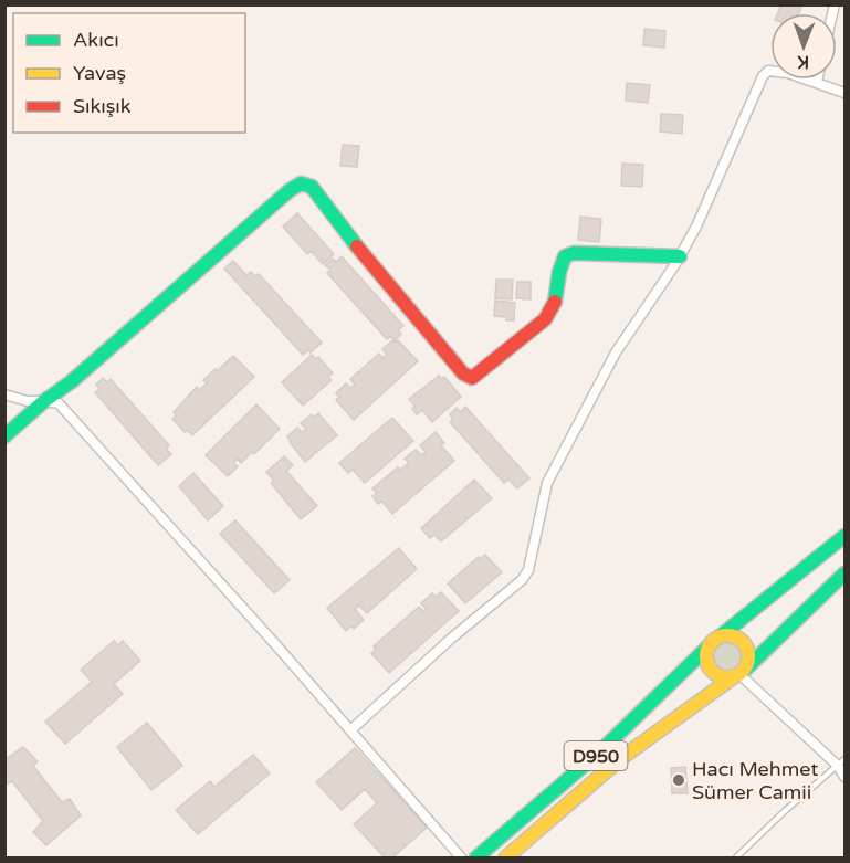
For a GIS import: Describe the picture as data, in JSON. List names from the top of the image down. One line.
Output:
{"streets":{"main road":["D950"]},"places":["Hacı Mehmet Sümer Camii"],"legend":["Akıcı","Yavaş","Sıkışık"],"north":"bottom"}
